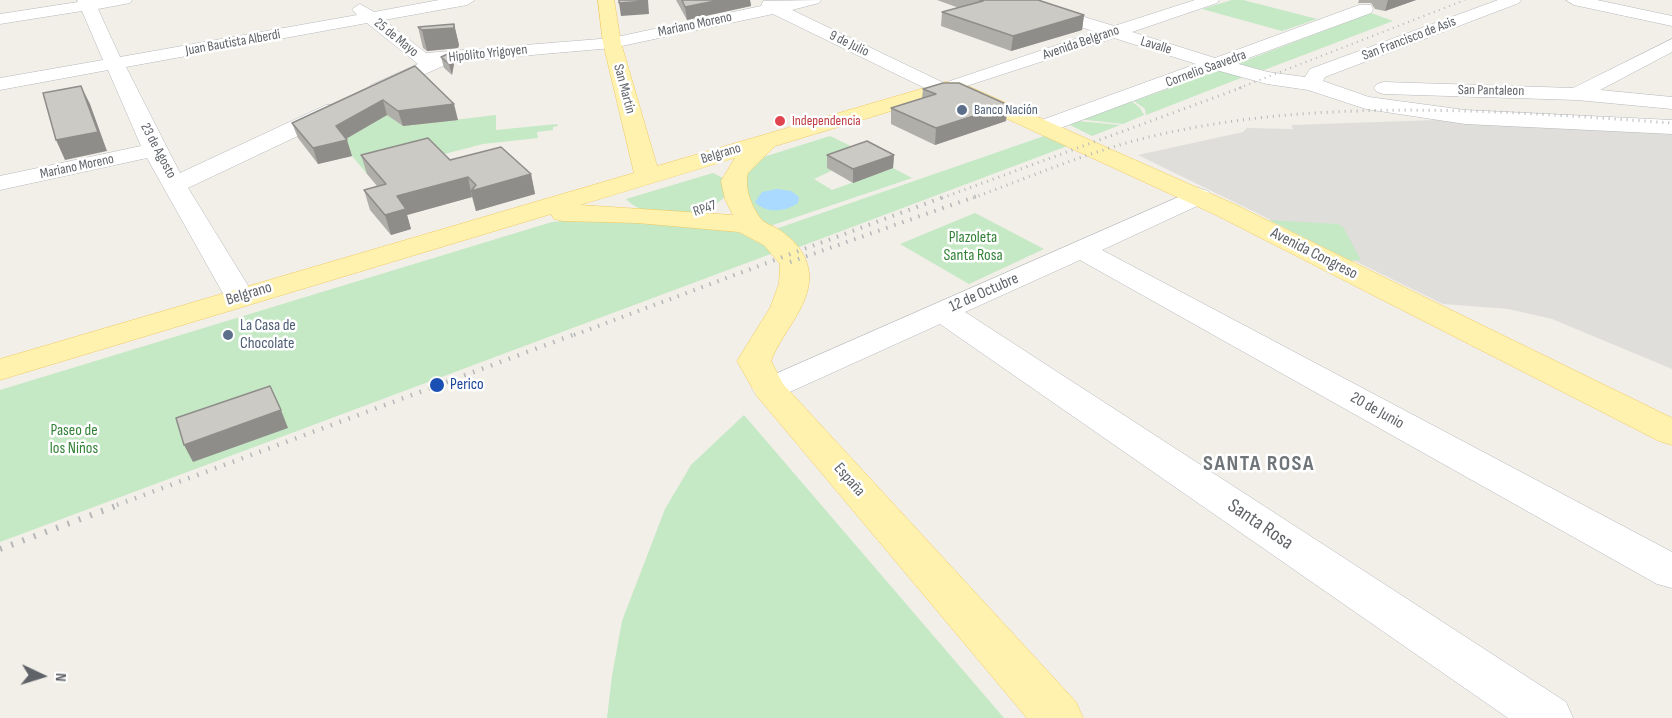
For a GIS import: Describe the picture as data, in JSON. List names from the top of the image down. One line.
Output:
{"streets":{"main road":["San Martín","Belgrano","RP47","Avenida Congreso","España"],"street":["Mariano Moreno","25 de Mayo","San Francisco de Asis","Juan Bautista Alberdi","Avenida Belgrano","9 de Julio","Lavalle","Hipólito Yrigoyen","Cornelio Saavedra","San Pantaleon","23 de Agosto","12 de Octubre","20 de Junio","Santa Rosa"]},"crossings":[["Mariano Moreno","9 de Julio"],["Mariano Moreno","Hipólito Yrigoyen"],["Mariano Moreno","San Martín"],["Mariano Moreno","23 de Agosto"],["25 de Mayo","Juan Bautista Alberdi"],["25 de Mayo","Hipólito Yrigoyen"],["San Francisco de Asis","Lavalle"],["San Francisco de Asis","San Pantaleon"],["Juan Bautista Alberdi","23 de Agosto"],["Avenida Belgrano","9 de Julio"],["Avenida Belgrano","Lavalle"],["Avenida Belgrano","Belgrano"],["Avenida Belgrano","Avenida Congreso"],["9 de Julio","Belgrano"],["9 de Julio","Avenida Congreso"],["Lavalle","Cornelio Saavedra"],["Lavalle","San Pantaleon"],["Hipólito Yrigoyen","San Martín"],["Hipólito Yrigoyen","23 de Agosto"],["Cornelio Saavedra","Avenida Congreso"],["San Martín","Belgrano"],["23 de Agosto","Belgrano"],["Belgrano","RP47"],["Belgrano","Avenida Congreso"],["Belgrano","España"],["RP47","España"],["Avenida Congreso","12 de Octubre"],["12 de Octubre","20 de Junio"],["12 de Octubre","España"],["12 de Octubre","Santa Rosa"]],"districts":["SANTA ROSA"],"parks":["Plazoleta Santa Rosa","Paseo de los Niños"],"places":["Banco Nación","Independencia","La Casa de Chocolate","Perico"],"north":"right"}
